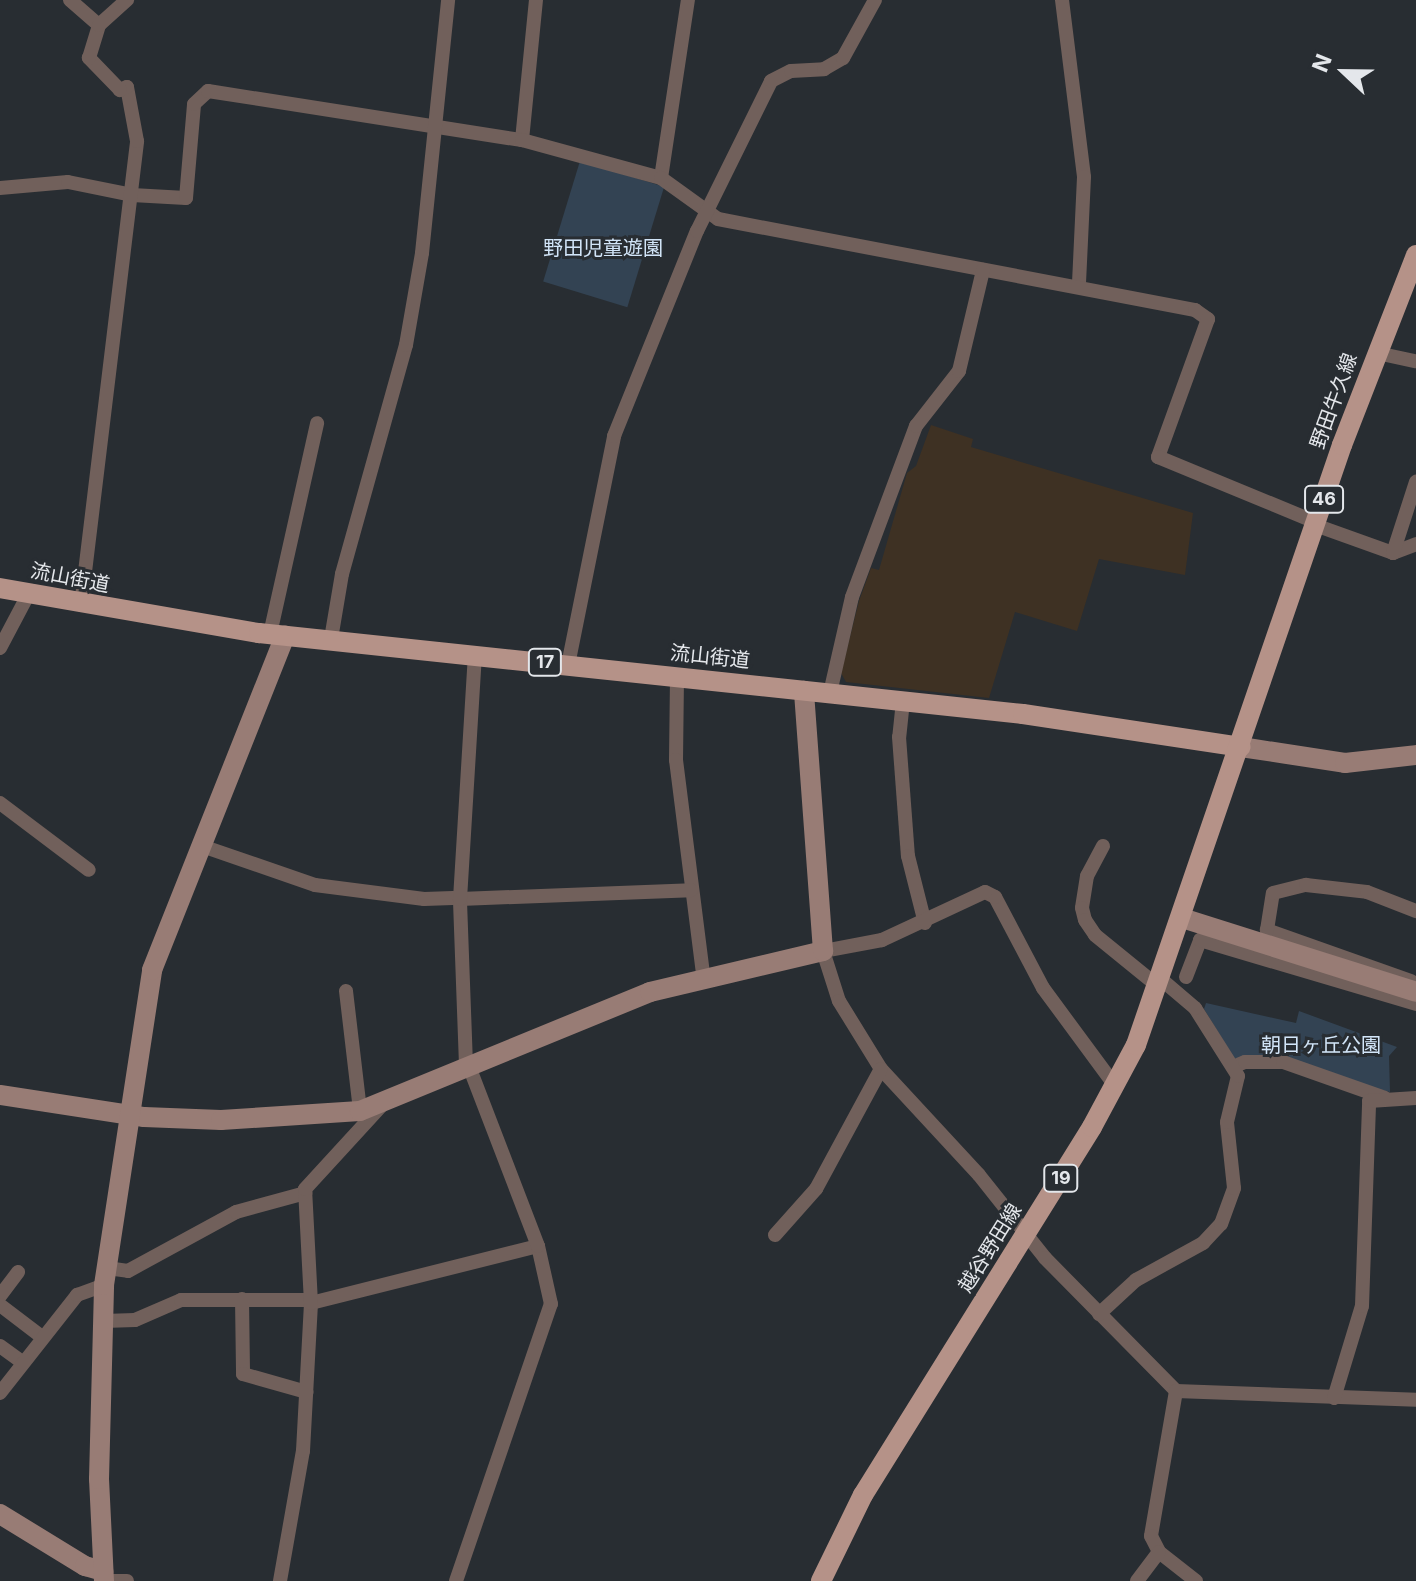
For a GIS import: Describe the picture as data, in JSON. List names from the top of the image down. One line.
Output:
{"streets":{"main road":["野田牛久線","46","流山街道","17","19","越谷野田線"]},"crossings":[["野田牛久線","流山街道"],["野田牛久線","越谷野田線"],["流山街道","越谷野田線"]],"parks":["野田児童遊園","朝日ヶ丘公園"],"north":"left"}
